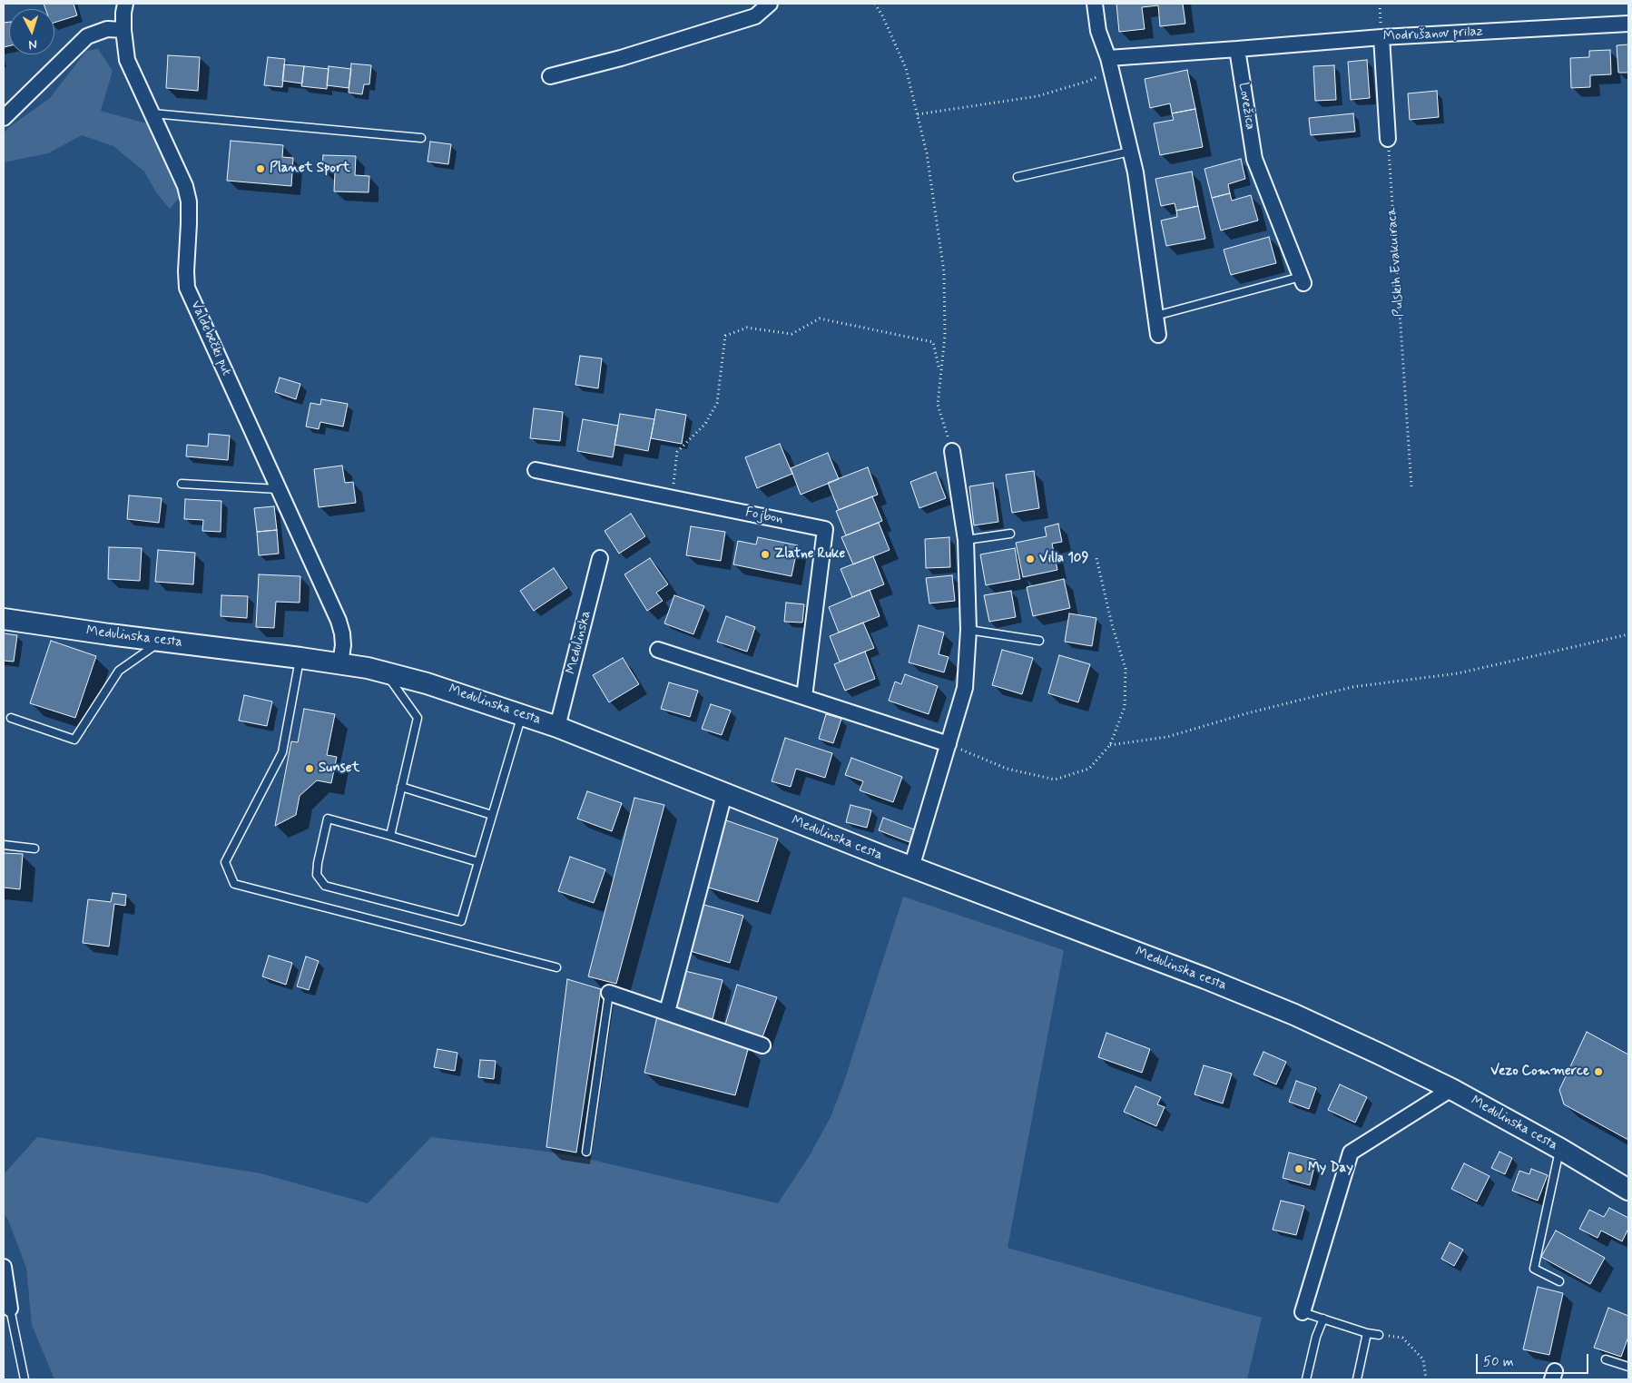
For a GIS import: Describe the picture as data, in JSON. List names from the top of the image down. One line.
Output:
{"streets":{"main road":["Medulinska cesta"],"street":["Modrušanov prilaz","Lovežica","Valdebečki put","Fojbon","Medulinska"],"path":["Pulskih Evakuiraca"]},"crossings":[["Modrušanov prilaz","Lovežica"],["Valdebečki put","Medulinska cesta"],["Medulinska cesta","Medulinska"]],"places":["Planet Sport","Zlatne Ruke","Villa 109","Sunset","Vezo Commerce","My Day"],"scale_bar":"50 m","north":"bottom"}
